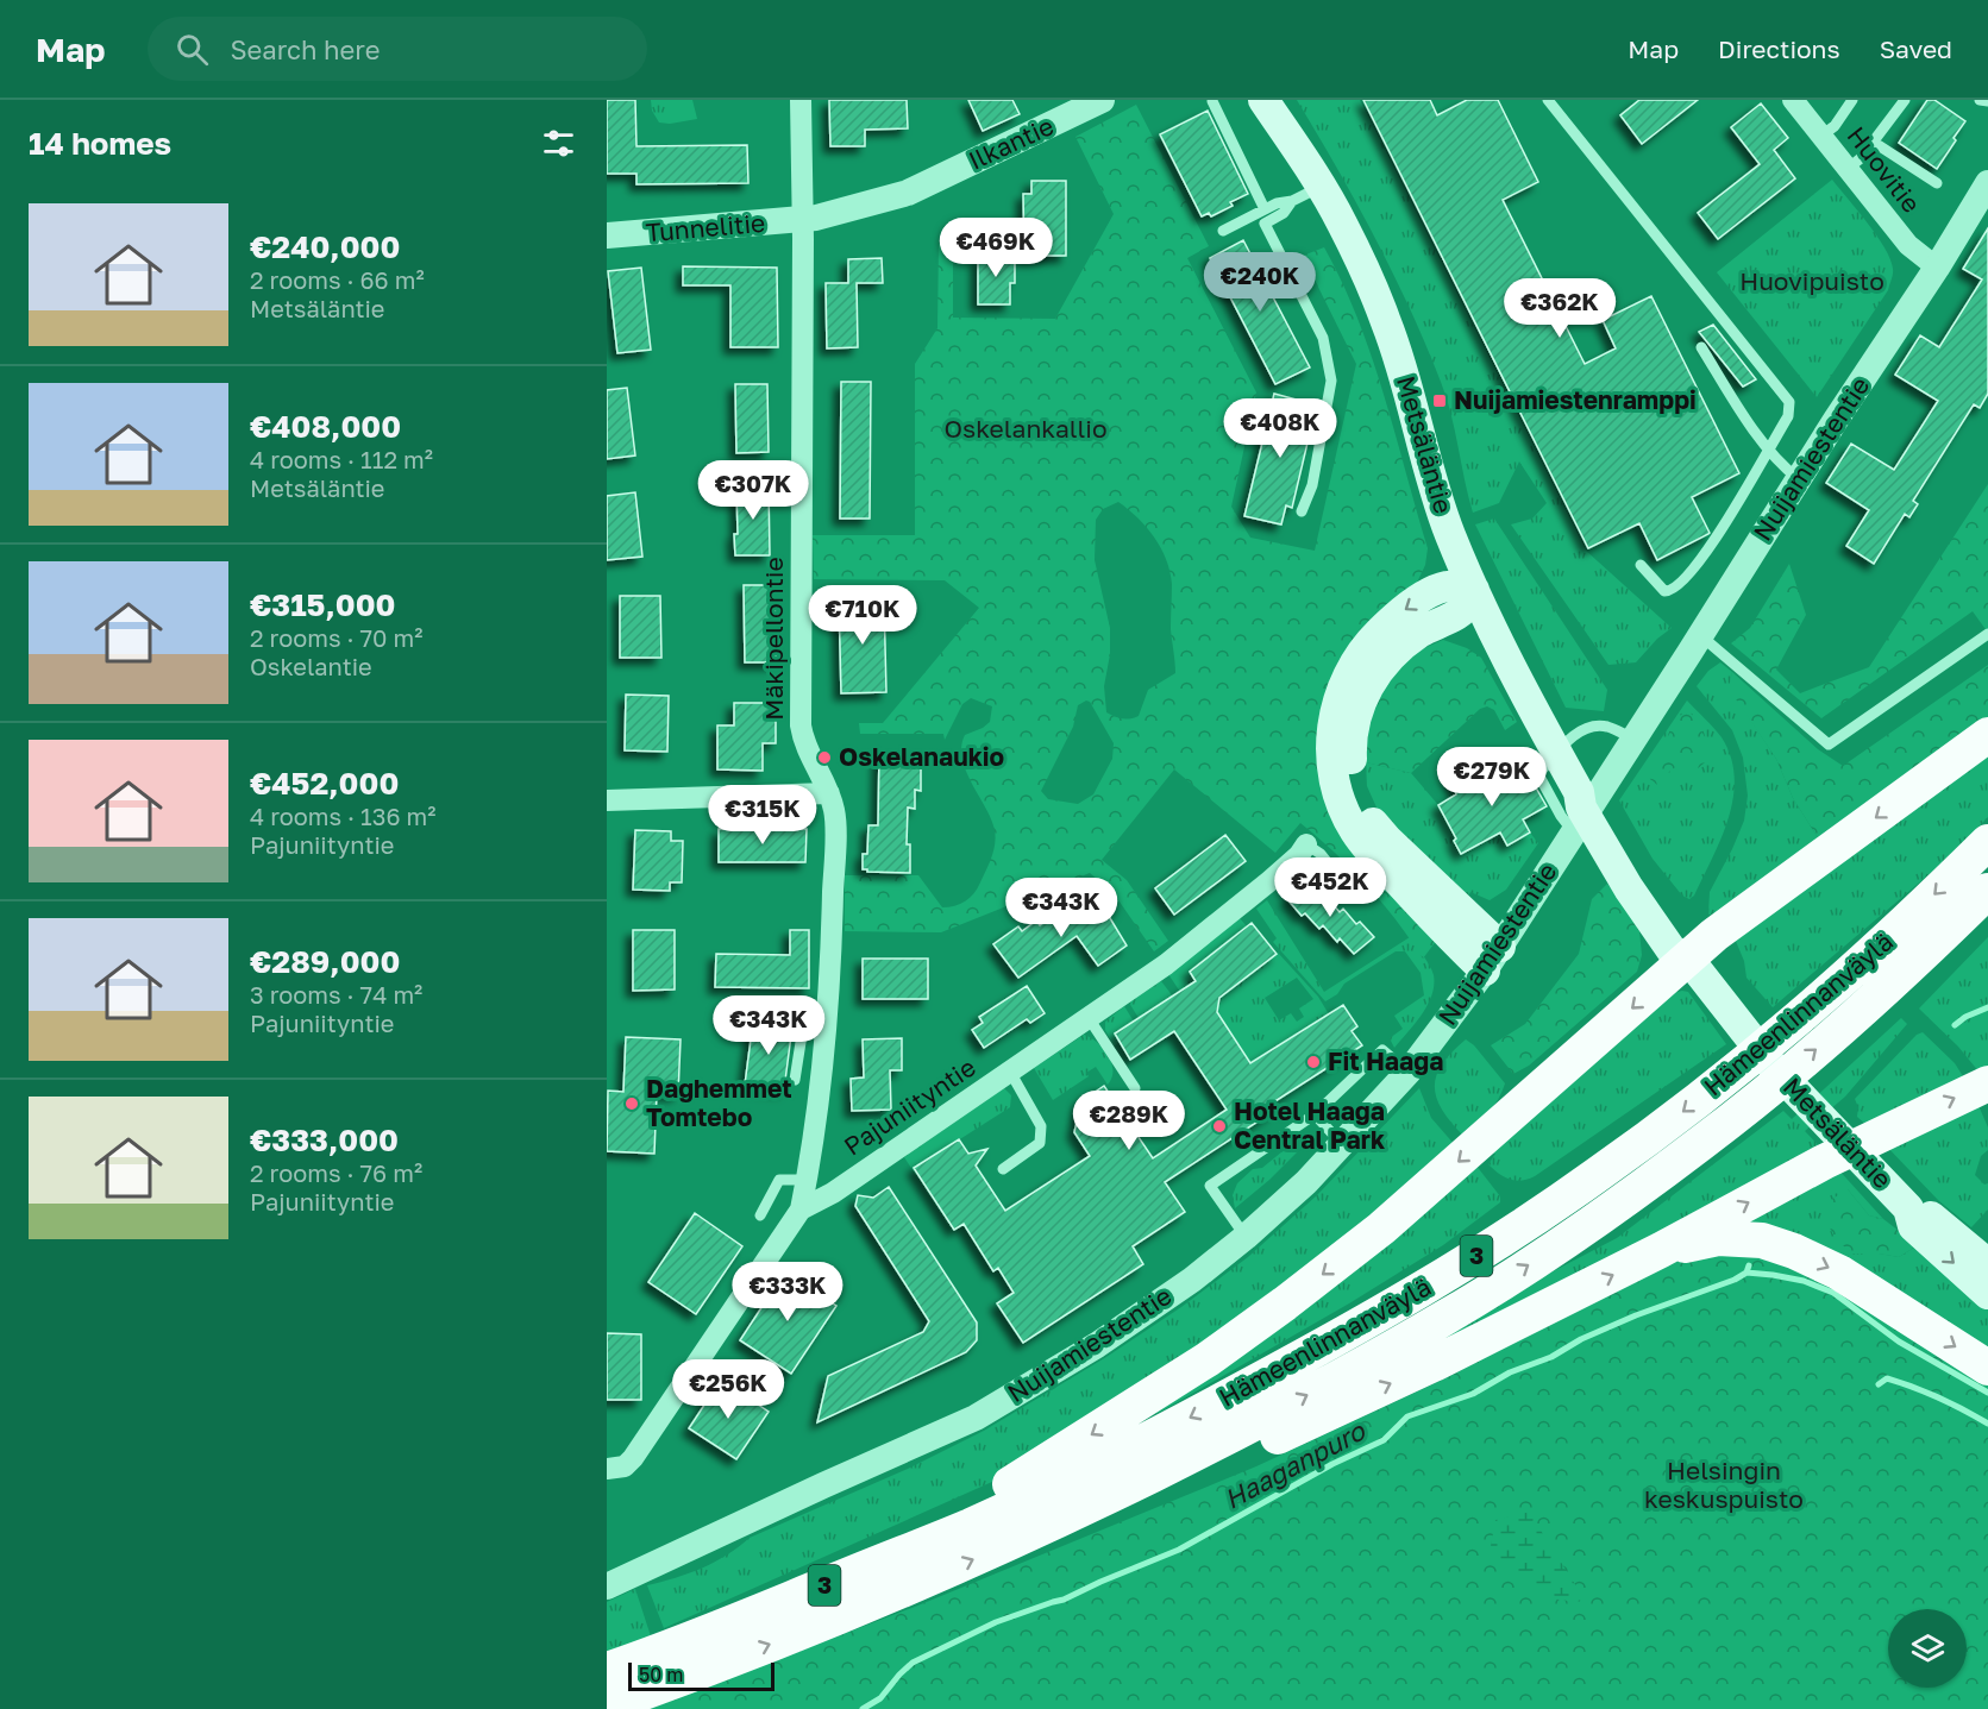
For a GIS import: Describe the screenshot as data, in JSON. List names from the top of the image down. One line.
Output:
{"streets":{"highway":["Hämeenlinnanväylä","3"],"main road":["Metsäläntie"],"street":["Ilkantie","Huovitie","Tunnelitie","Nuijamiestentie","Mäkipellontie","Pajuniityntie"]},"crossings":[["Ilkantie","Tunnelitie"],["Ilkantie","Mäkipellontie"],["Huovitie","Nuijamiestentie"],["Tunnelitie","Mäkipellontie"],["Mäkipellontie","Pajuniityntie"]],"water":["Haaganpuro"],"parks":["Huovipuisto","Oskelankallio","Helsingin keskuspuisto"],"places":{"transit":["Nuijamiestenramppi"],"other":["Oskelanaukio","Fit Haaga","Daghemmet Tomtebo","Hotel Haaga Central Park"]},"scale_bar":"50 m","page":{"header":"Map","search":"Search here","nav":["Map","Directions","Saved"],"heading":"14 homes","list":[{"name":"€240,000","note":"2 rooms · 66 m² · Metsäläntie"},{"name":"€408,000","note":"4 rooms · 112 m² · Metsäläntie"},{"name":"€315,000","note":"2 rooms · 70 m² · Oskelantie"},{"name":"€452,000","note":"4 rooms · 136 m² · Pajuniityntie"},{"name":"€289,000","note":"3 rooms · 74 m² · Pajuniityntie"},{"name":"€333,000","note":"2 rooms · 76 m² · Pajuniityntie"}],"price":["€469K","€240K","€362K","€408K","€307K","€710K","€279K","€315K","€452K","€343K","€343K","€289K","€333K","€256K"],"scale":"50 m"}}
